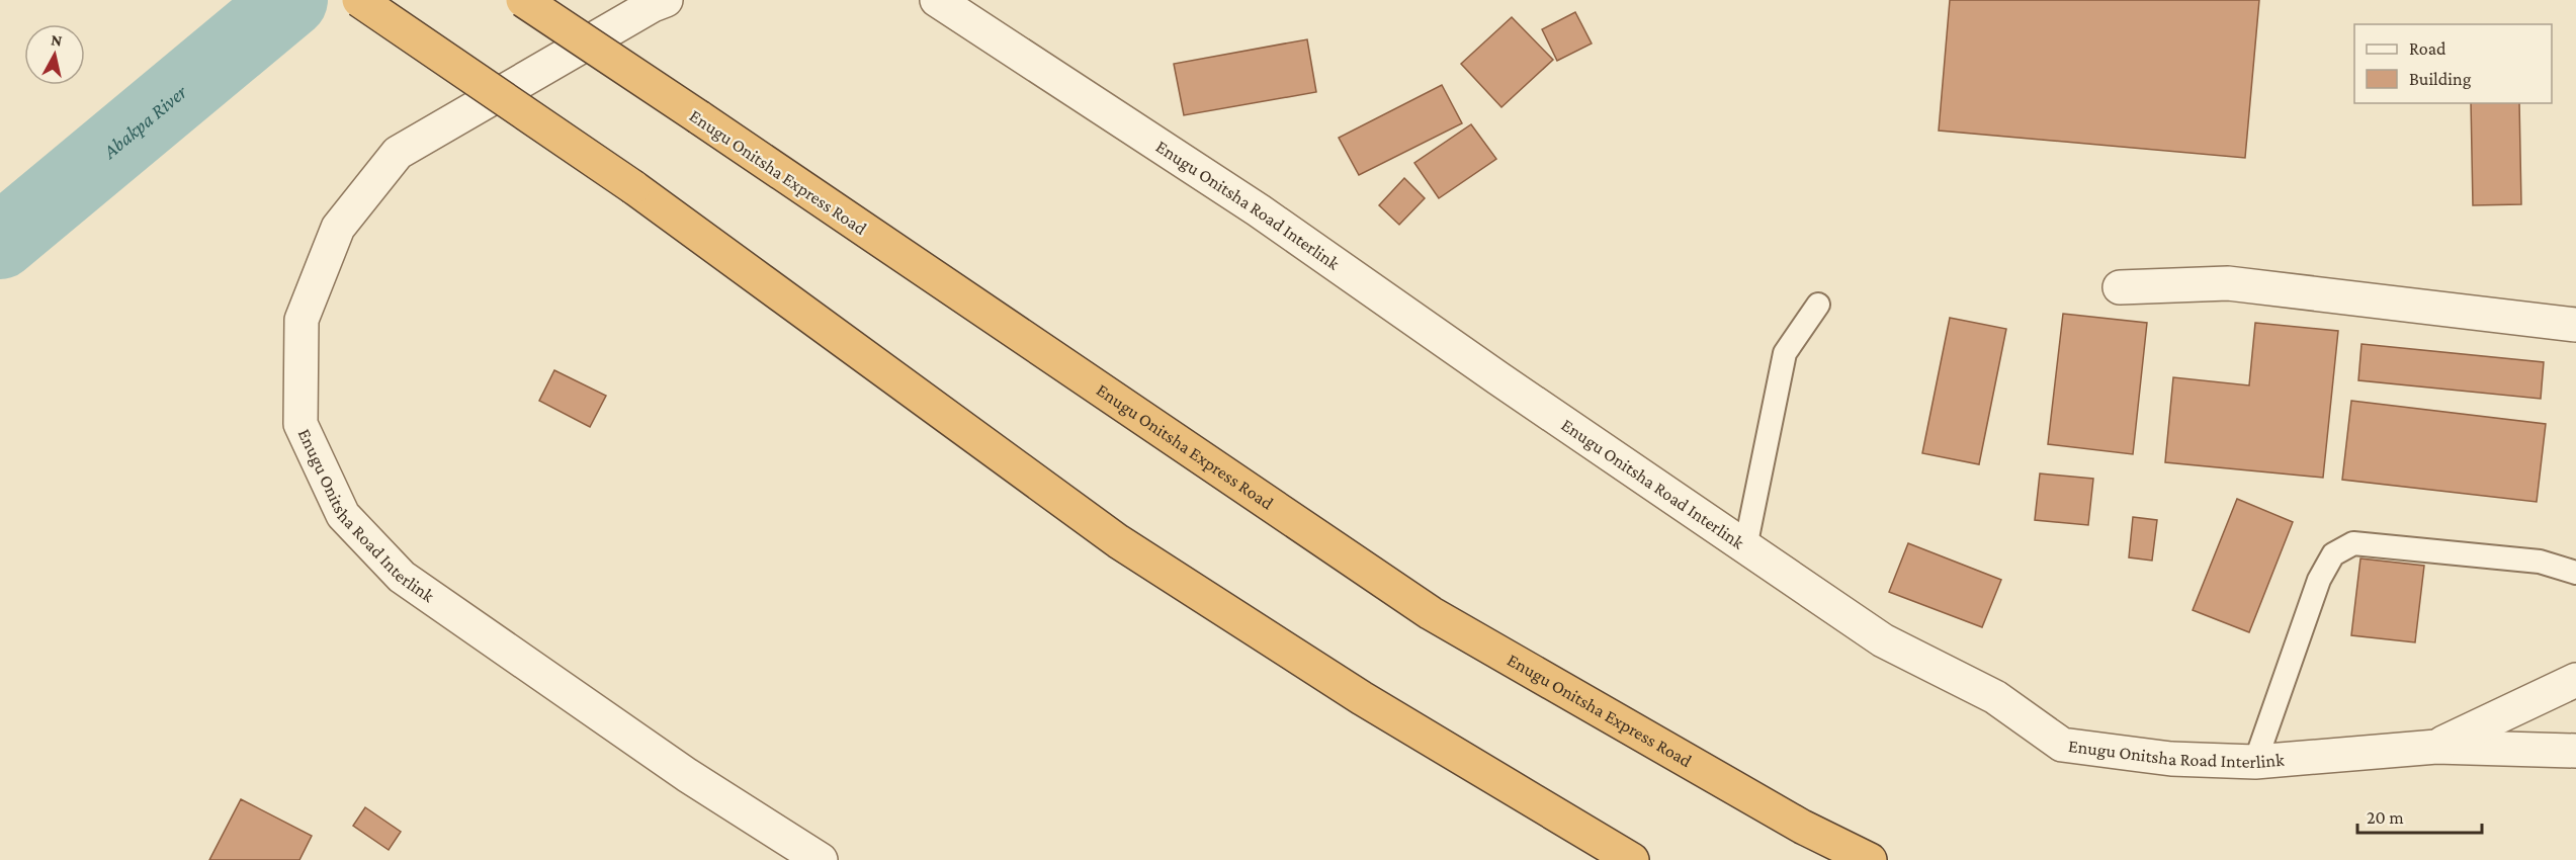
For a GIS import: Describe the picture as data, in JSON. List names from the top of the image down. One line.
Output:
{"streets":{"highway":["Enugu Onitsha Express Road"],"street":["Enugu Onitsha Road Interlink"]},"water":["Abakpa River"],"legend":["Road","Building"],"scale_bar":"20 m","north":"top"}
